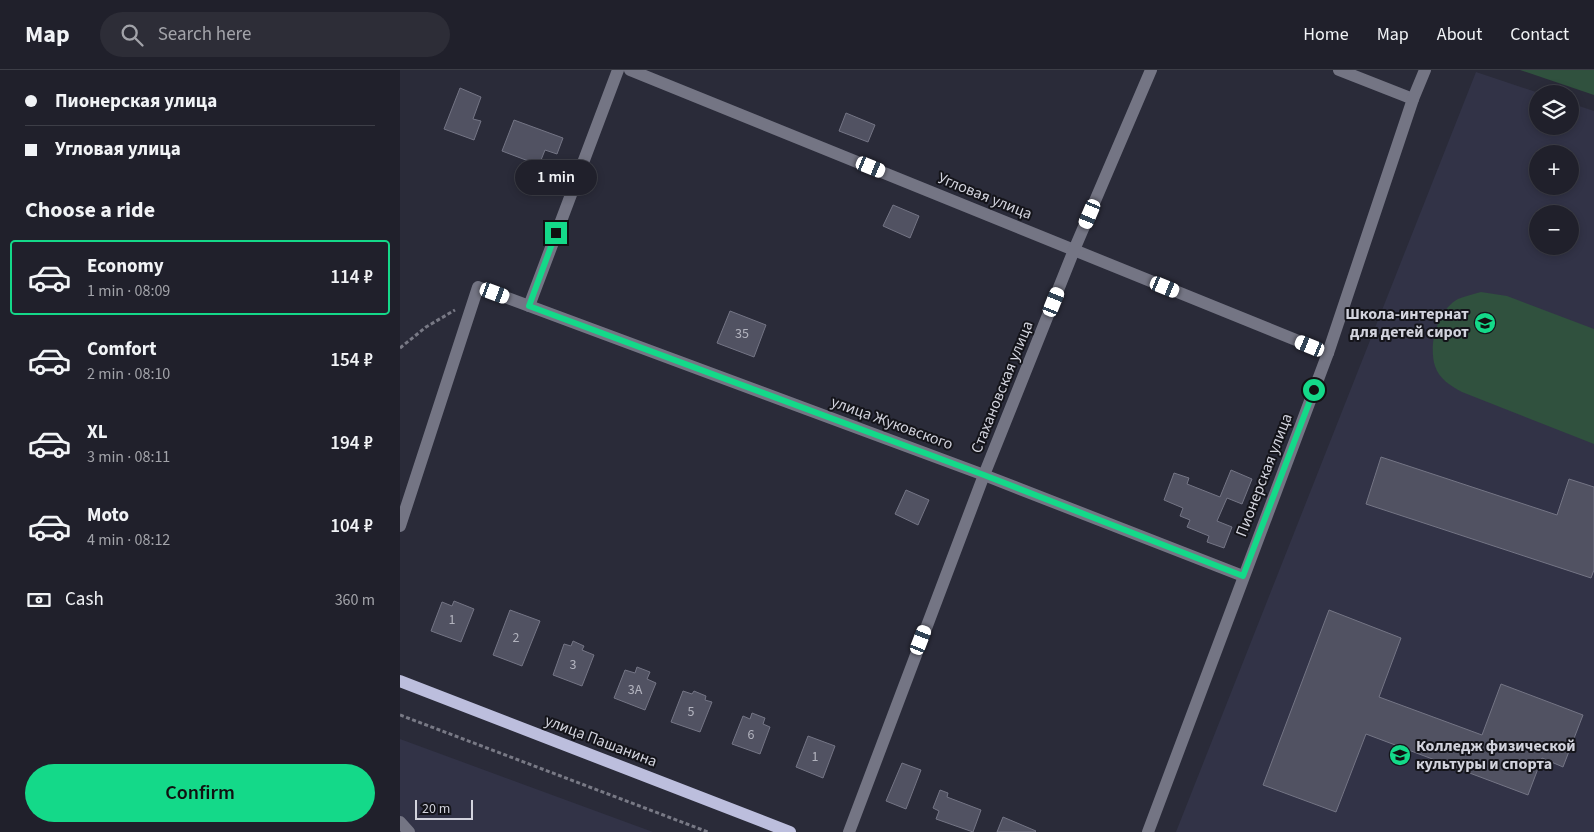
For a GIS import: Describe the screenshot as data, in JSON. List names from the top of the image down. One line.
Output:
{"streets":{"main road":["улица Пашанина"],"street":["Угловая улица","Стахановская улица","улица Жуковского","Пионерская улица"]},"crossings":[["Угловая улица","Стахановская улица"],["Угловая улица","Пионерская улица"],["Стахановская улица","улица Жуковского"],["улица Жуковского","Пионерская улица"]],"places":{"school or university":["Школа-интернат для детей сирот","Колледж физической культуры и спорта"]},"house_numbers":["35","1","2","3","3А","5","6","1"],"scale_bar":"20 m","page":{"header":"Map","search":"Search here","nav":["Home","Map","About","Contact"],"banner":["Пионерская улица","Угловая улица"],"map_buttons":["+","−"],"bubble":"1 min","heading":"Choose a ride","list":[{"name":"Economy","note":"1 min · 08:09","value":"114 ₽"},{"name":"Comfort","note":"2 min · 08:10","value":"154 ₽"},{"name":"XL","note":"3 min · 08:11","value":"194 ₽"},{"name":"Moto","note":"4 min · 08:12","value":"104 ₽"}],"pay":["Cash","360 m"],"buttons":"Confirm","scale":"20 m"}}
